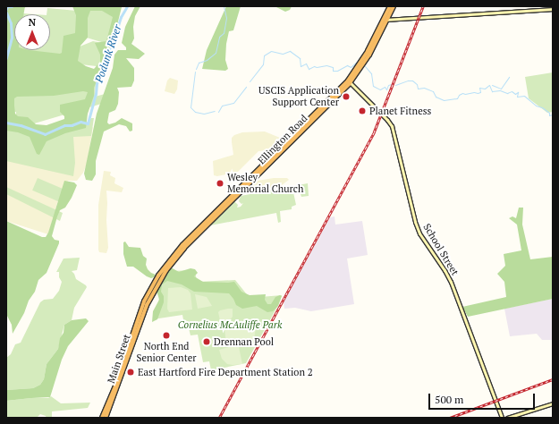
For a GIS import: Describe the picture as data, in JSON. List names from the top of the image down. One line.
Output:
{"streets":{"highway":["Ellington Road","Main Street"],"main road":["School Street"]},"crossings":[["Ellington Road","School Street"],["Ellington Road","Main Street"]],"water":["Podunk River"],"parks":["Cornelius McAuliffe Park"],"places":["USCIS Application Support Center","Planet Fitness","Wesley Memorial Church","North End Senior Center","Drennan Pool","East Hartford Fire Department Station 2"],"scale_bar":"500 m","north":"top"}
